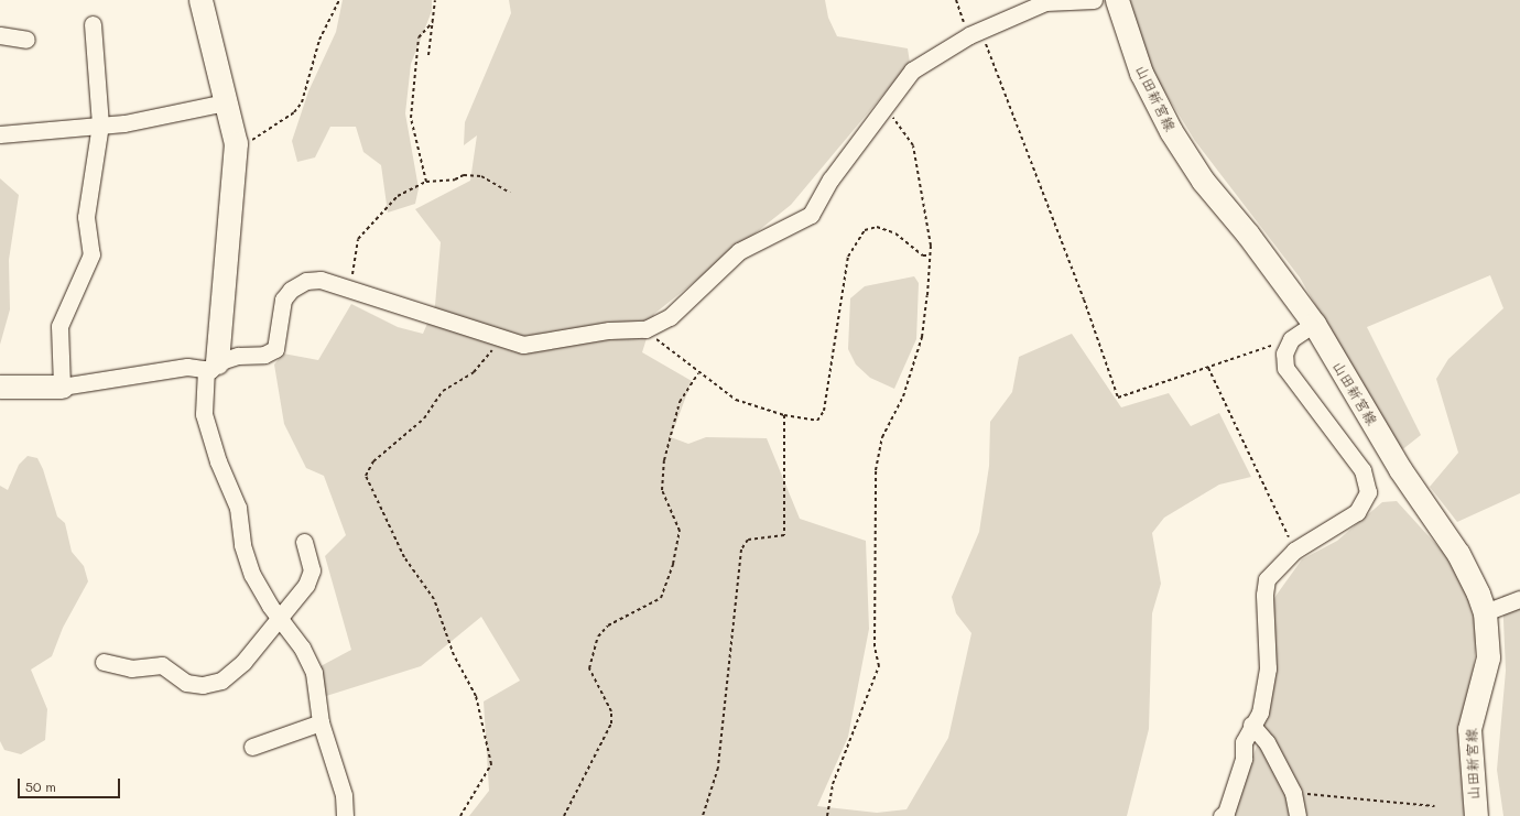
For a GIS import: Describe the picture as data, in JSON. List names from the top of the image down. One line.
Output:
{"streets":{"main road":["山田新宮線"]},"scale_bar":"50 m"}
